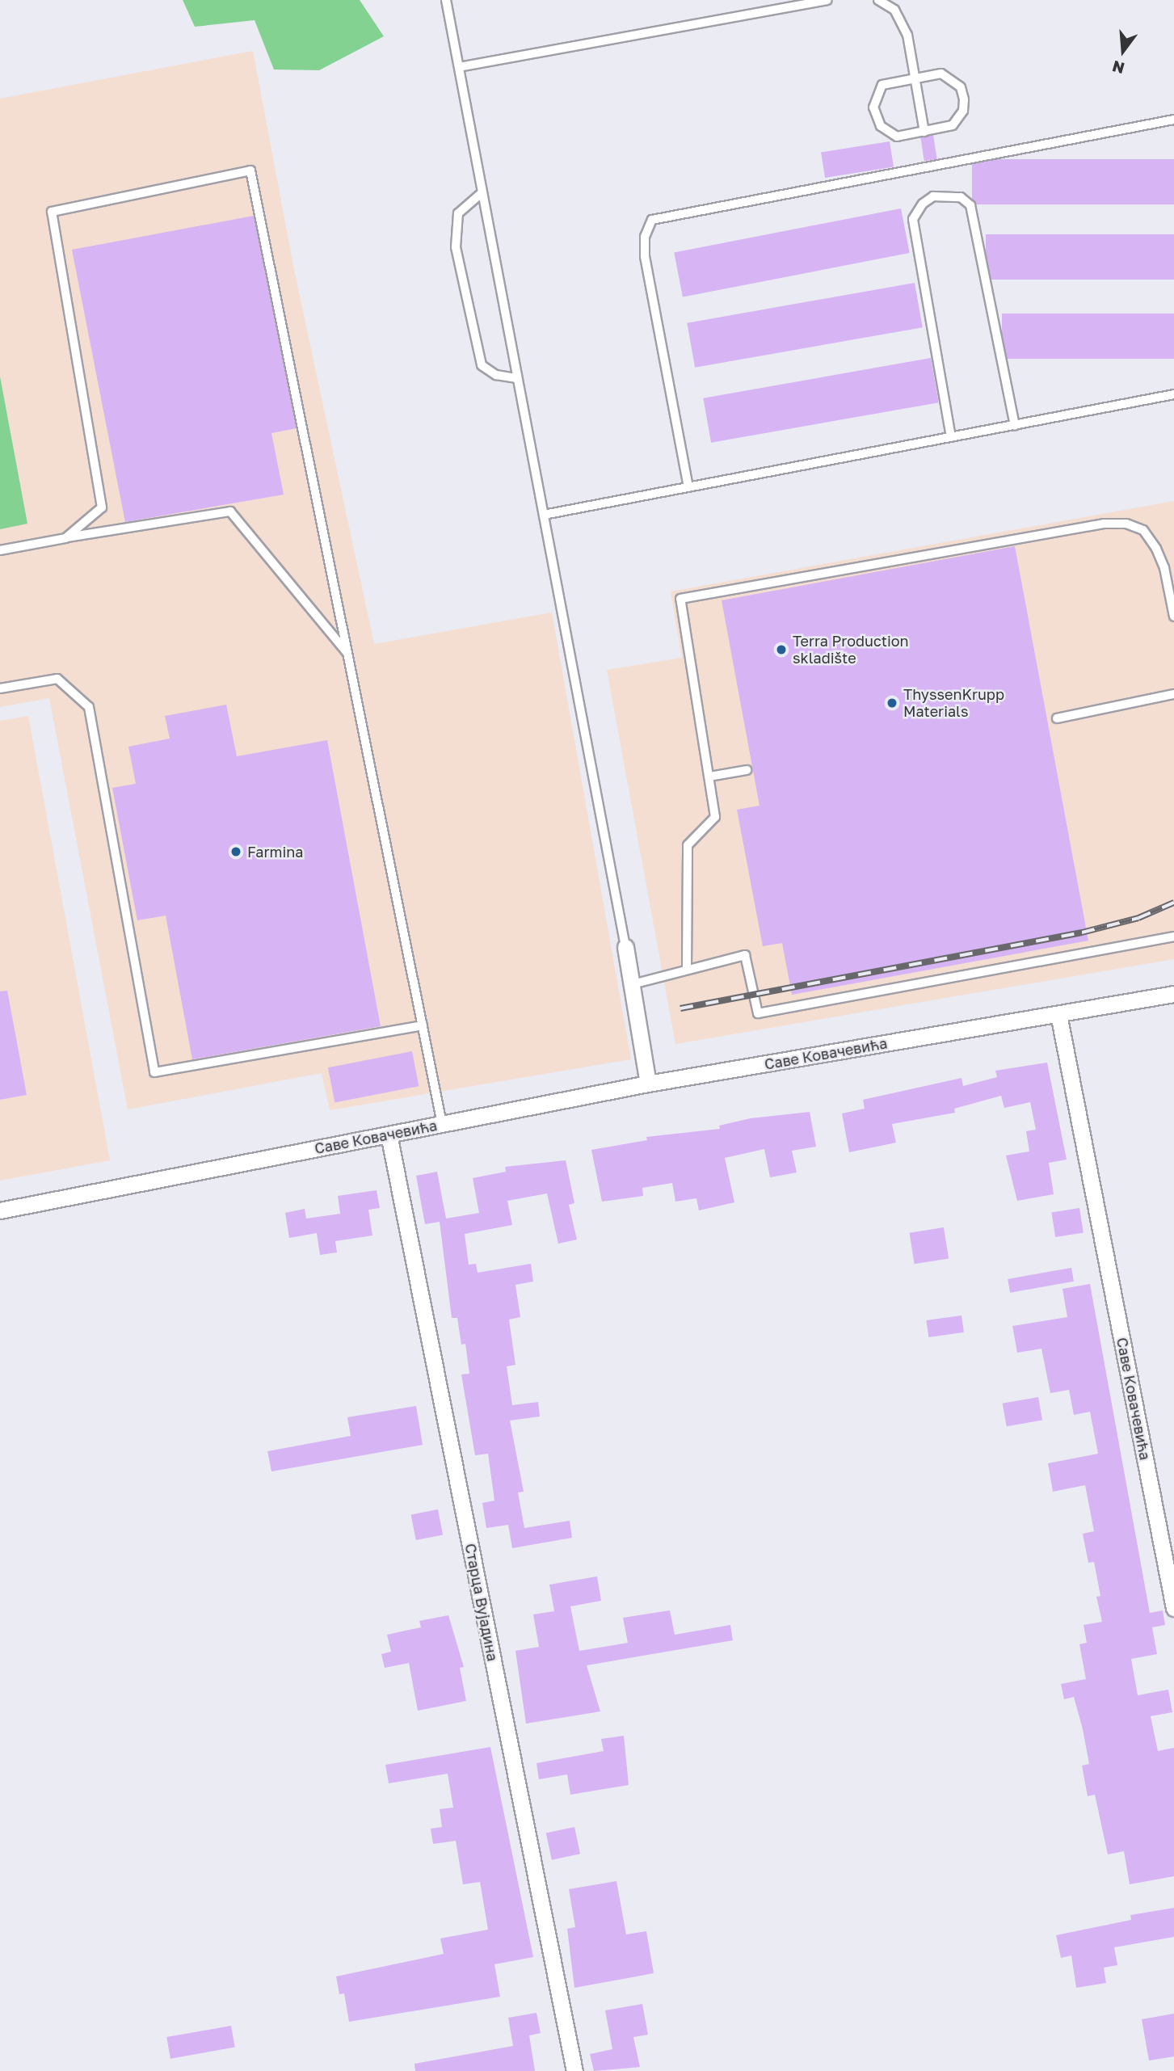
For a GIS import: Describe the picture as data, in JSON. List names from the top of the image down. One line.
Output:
{"streets":{"street":["Саве Ковачевића","Старца Вујадина"]},"crossings":[["Саве Ковачевића","Старца Вујадина"]],"places":["Terra Production skladište","ThyssenKrupp Materials","Farmina"],"north":"bottom"}
